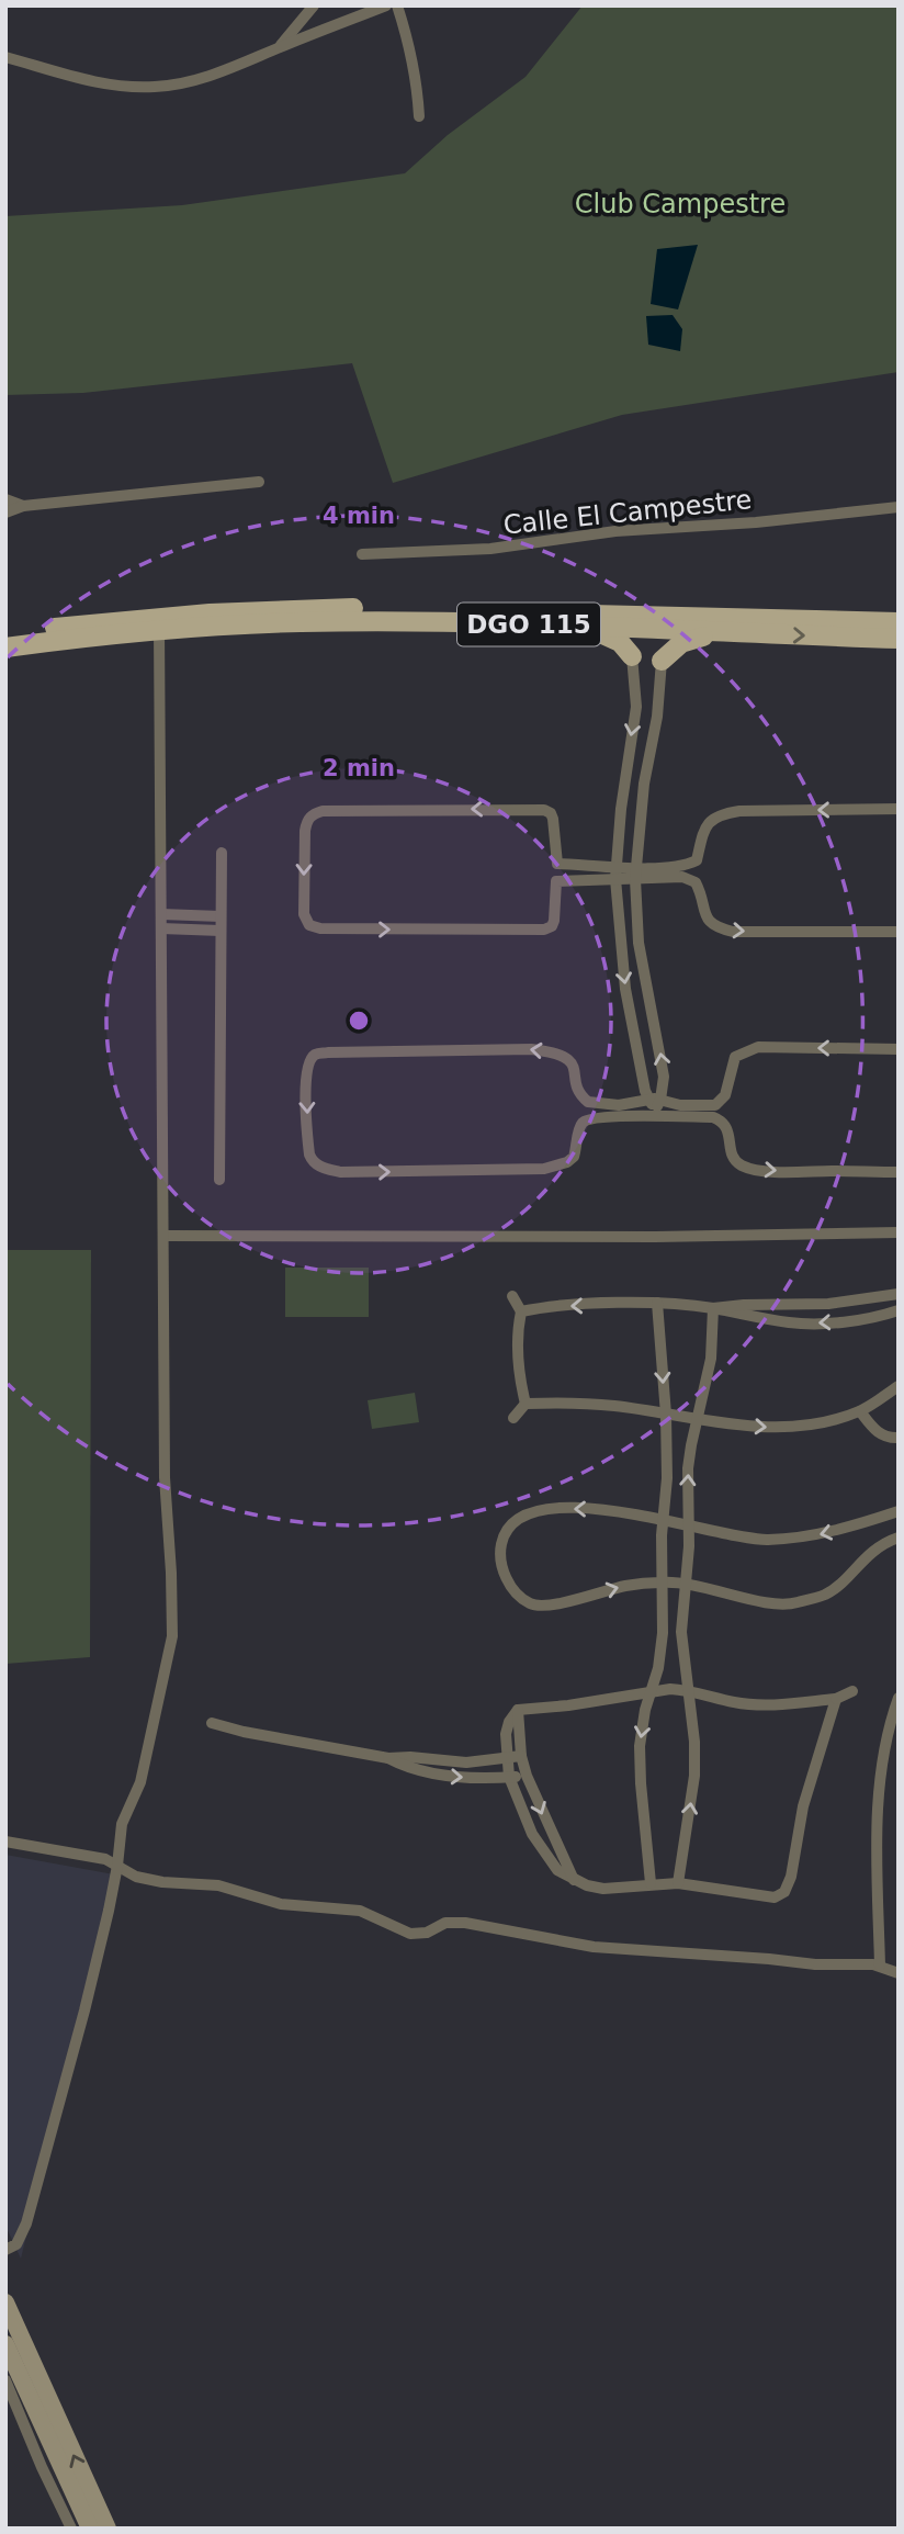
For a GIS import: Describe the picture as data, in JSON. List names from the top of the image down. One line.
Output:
{"streets":{"main road":["DGO 115"],"street":["Calle El Campestre"]},"parks":["Club Campestre"],"rings":["4 min","2 min"]}
